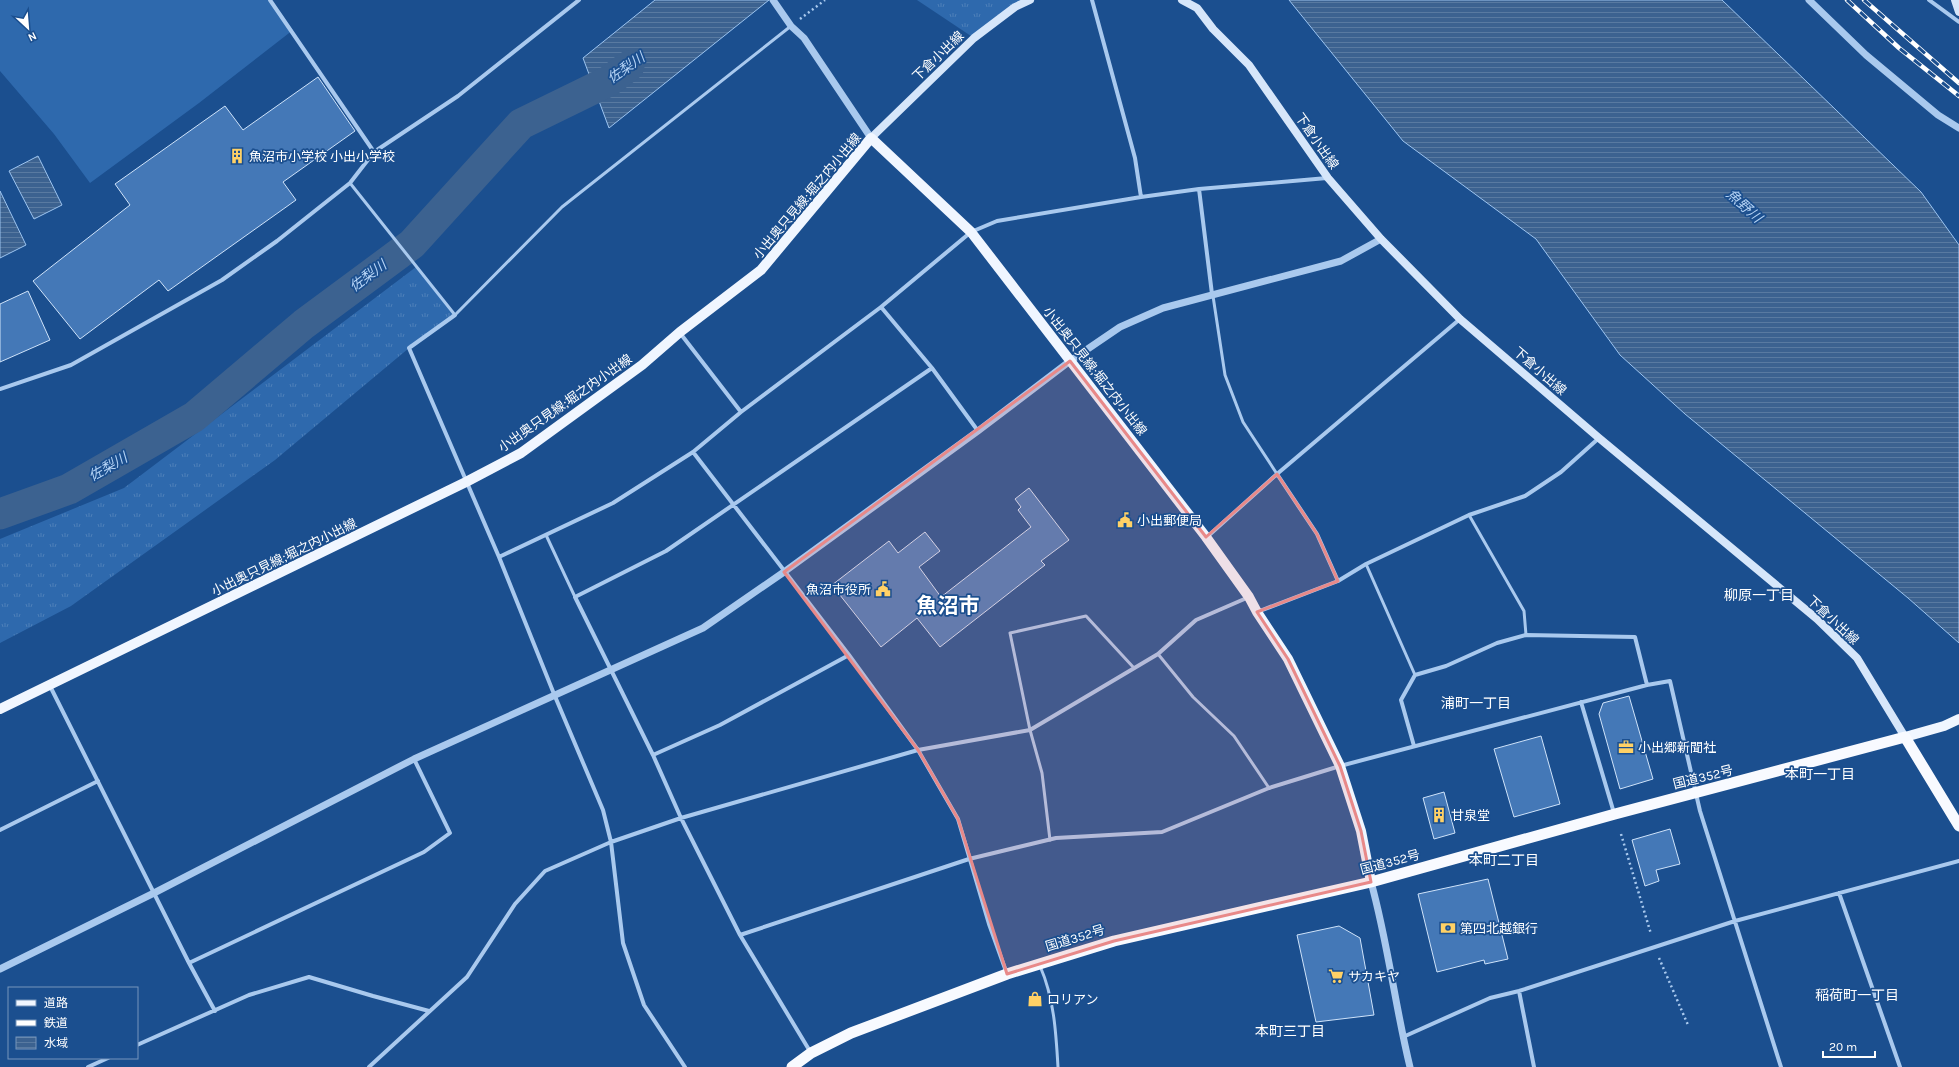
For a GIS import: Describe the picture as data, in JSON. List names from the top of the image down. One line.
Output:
{"streets":{"highway":["国道352号"],"main road":["下倉小出線","小出奥只見線;堀之内小出線"]},"crossings":[["下倉小出線","小出奥只見線;堀之内小出線"],["下倉小出線","国道352号"],["小出奥只見線;堀之内小出線","国道352号"]],"districts":["柳原一丁目","魚沼市","浦町一丁目","本町一丁目","本町二丁目","稲荷町一丁目","本町三丁目"],"water":["佐梨川","魚野川"],"places":{"building":["魚沼市小学校 小出小学校","甘泉堂"],"public building":["小出郵便局","魚沼市役所"],"office":["小出郷新聞社"],"bank":["第四北越銀行"],"supermarket":["サカキヤ"],"shop":["ロリアン"]},"legend":["道路","鉄道","水域"],"scale_bar":"20 m","north":"bottom right"}
